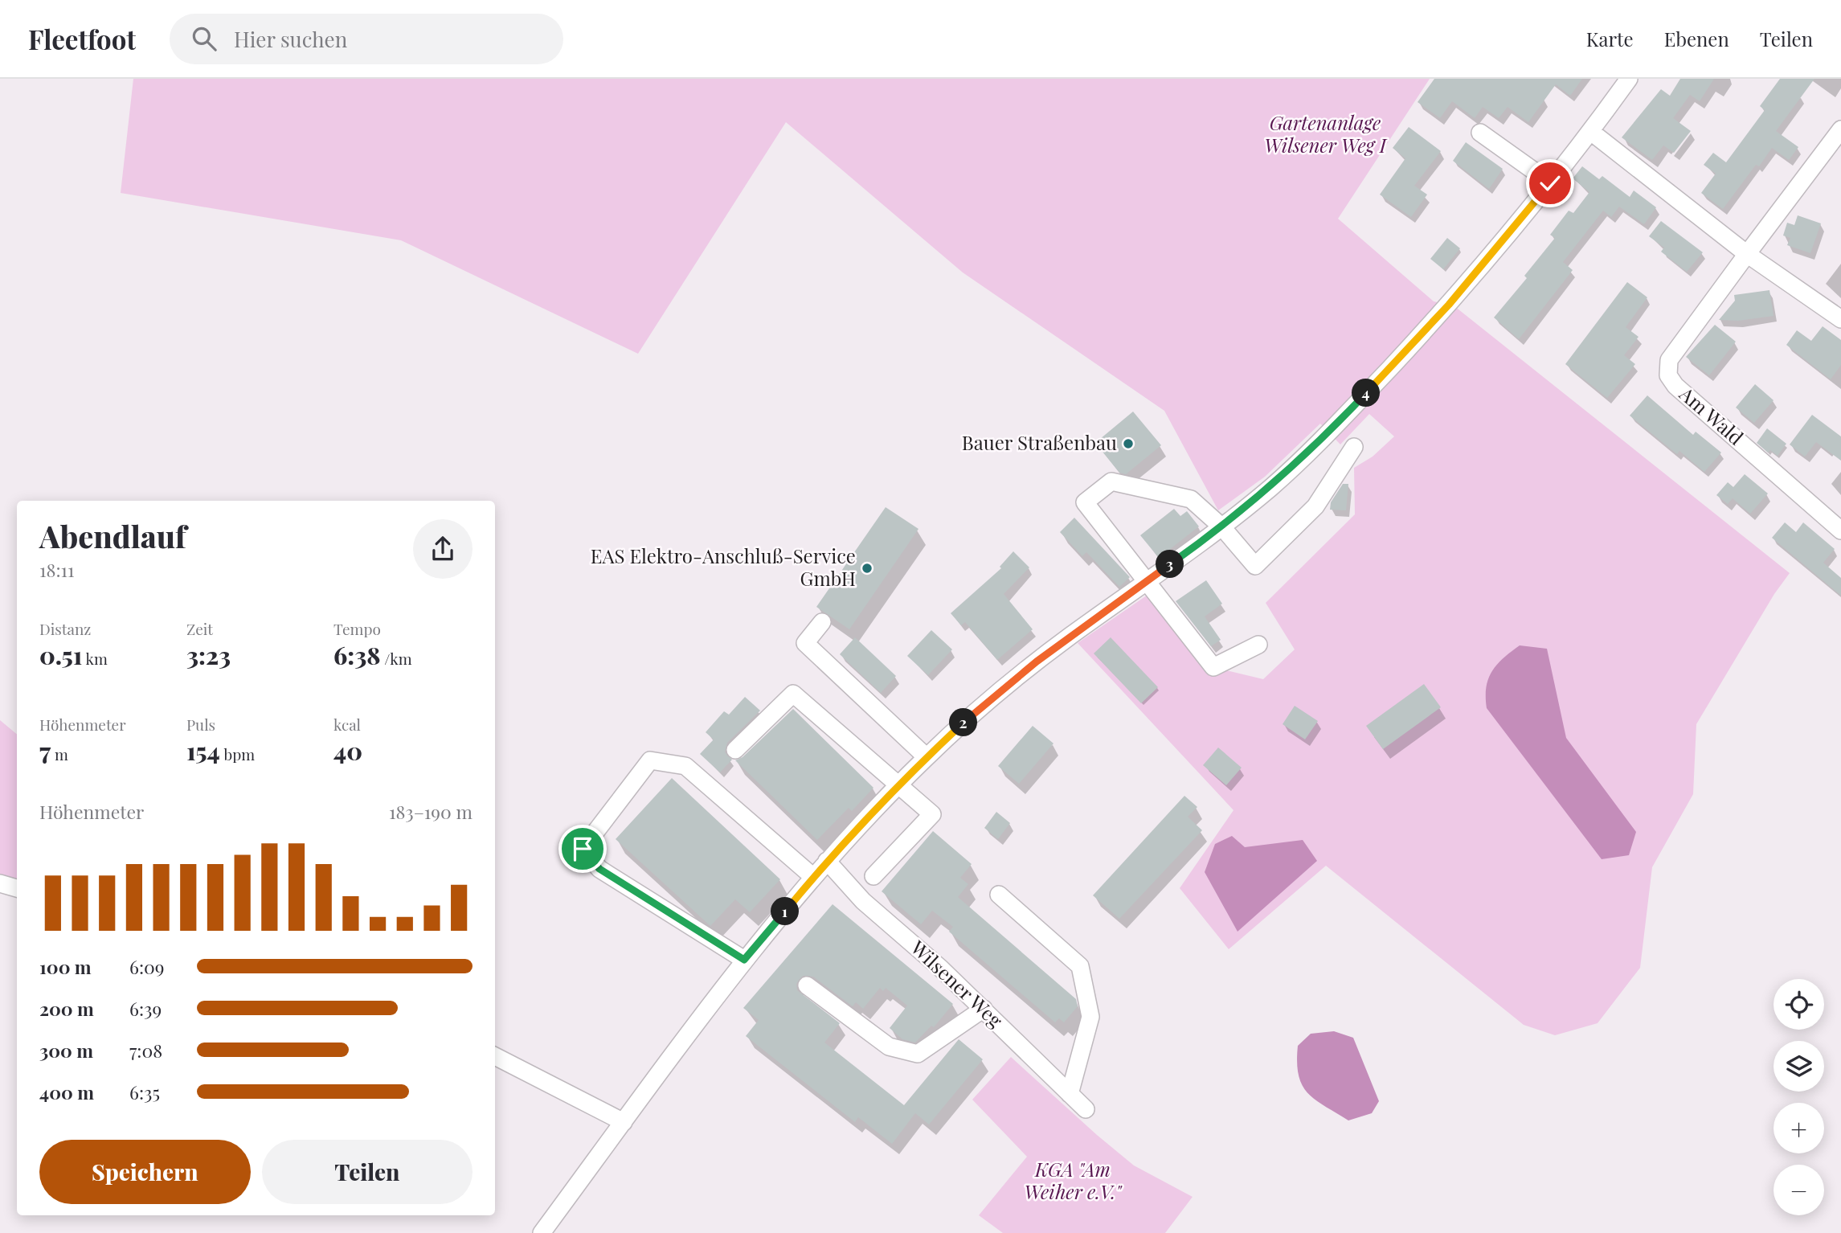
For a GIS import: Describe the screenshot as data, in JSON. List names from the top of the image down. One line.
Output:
{"streets":{"street":["Am Wald","Wilsener Weg"]},"parks":["Gartenanlage Wilsener Weg I","KGA \"Am Weiher e.V.\""],"places":["Bauer Straßenbau","EAS Elektro-Anschluß-Service GmbH"],"page":{"header":"Fleetfoot","search":"Hier suchen","nav":["Karte","Ebenen","Teilen"],"pins":["4","3","2","1"],"heading":["Abendlauf","18:11"],"stats":[["Distanz","0.51 km"],["Zeit","3:23"],["Tempo","6:38 /km"],["Höhenmeter","7 m"],["Puls","154 bpm"],["kcal","40"]],"chart":["Höhenmeter","183–190 m"],"list":[{"name":"100 m","note":"6:09"},{"name":"200 m","note":"6:39"},{"name":"300 m","note":"7:08"},{"name":"400 m","note":"6:35"}],"map_buttons":["+","−"],"buttons":["Speichern","Teilen"]}}
